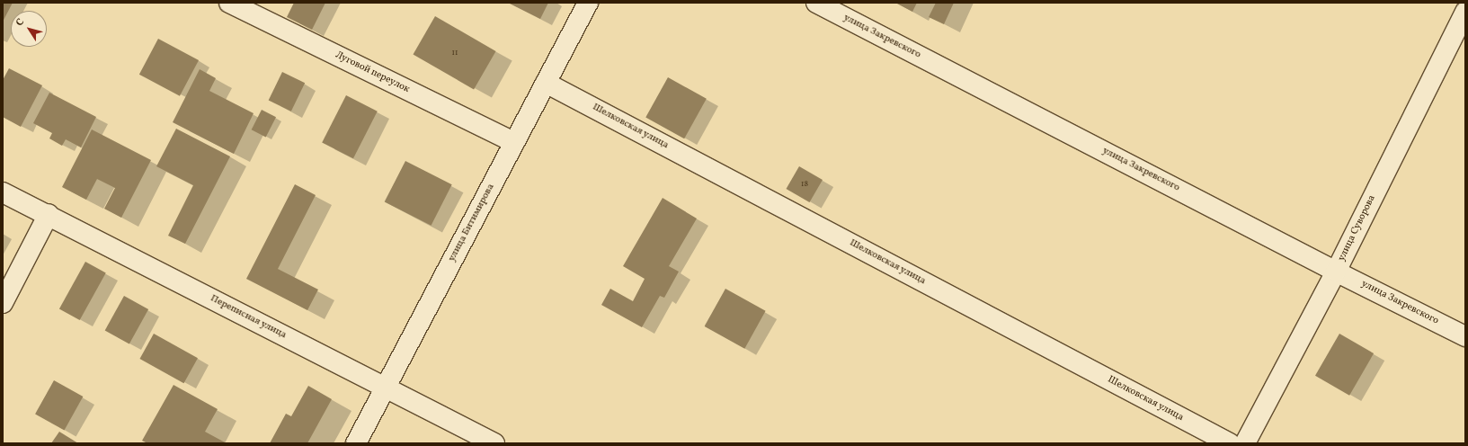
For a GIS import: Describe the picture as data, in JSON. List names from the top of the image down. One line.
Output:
{"streets":{"street":["улица Закревского","Луговой переулок","Шелковская улица","улица Битимирова","улица Суворова","Переписная улица"]},"crossings":[["улица Закревского","улица Суворова"],["Луговой переулок","улица Битимирова"],["Шелковская улица","улица Битимирова"],["улица Битимирова","Переписная улица"]],"house_numbers":["11","18"],"north":"top left"}
